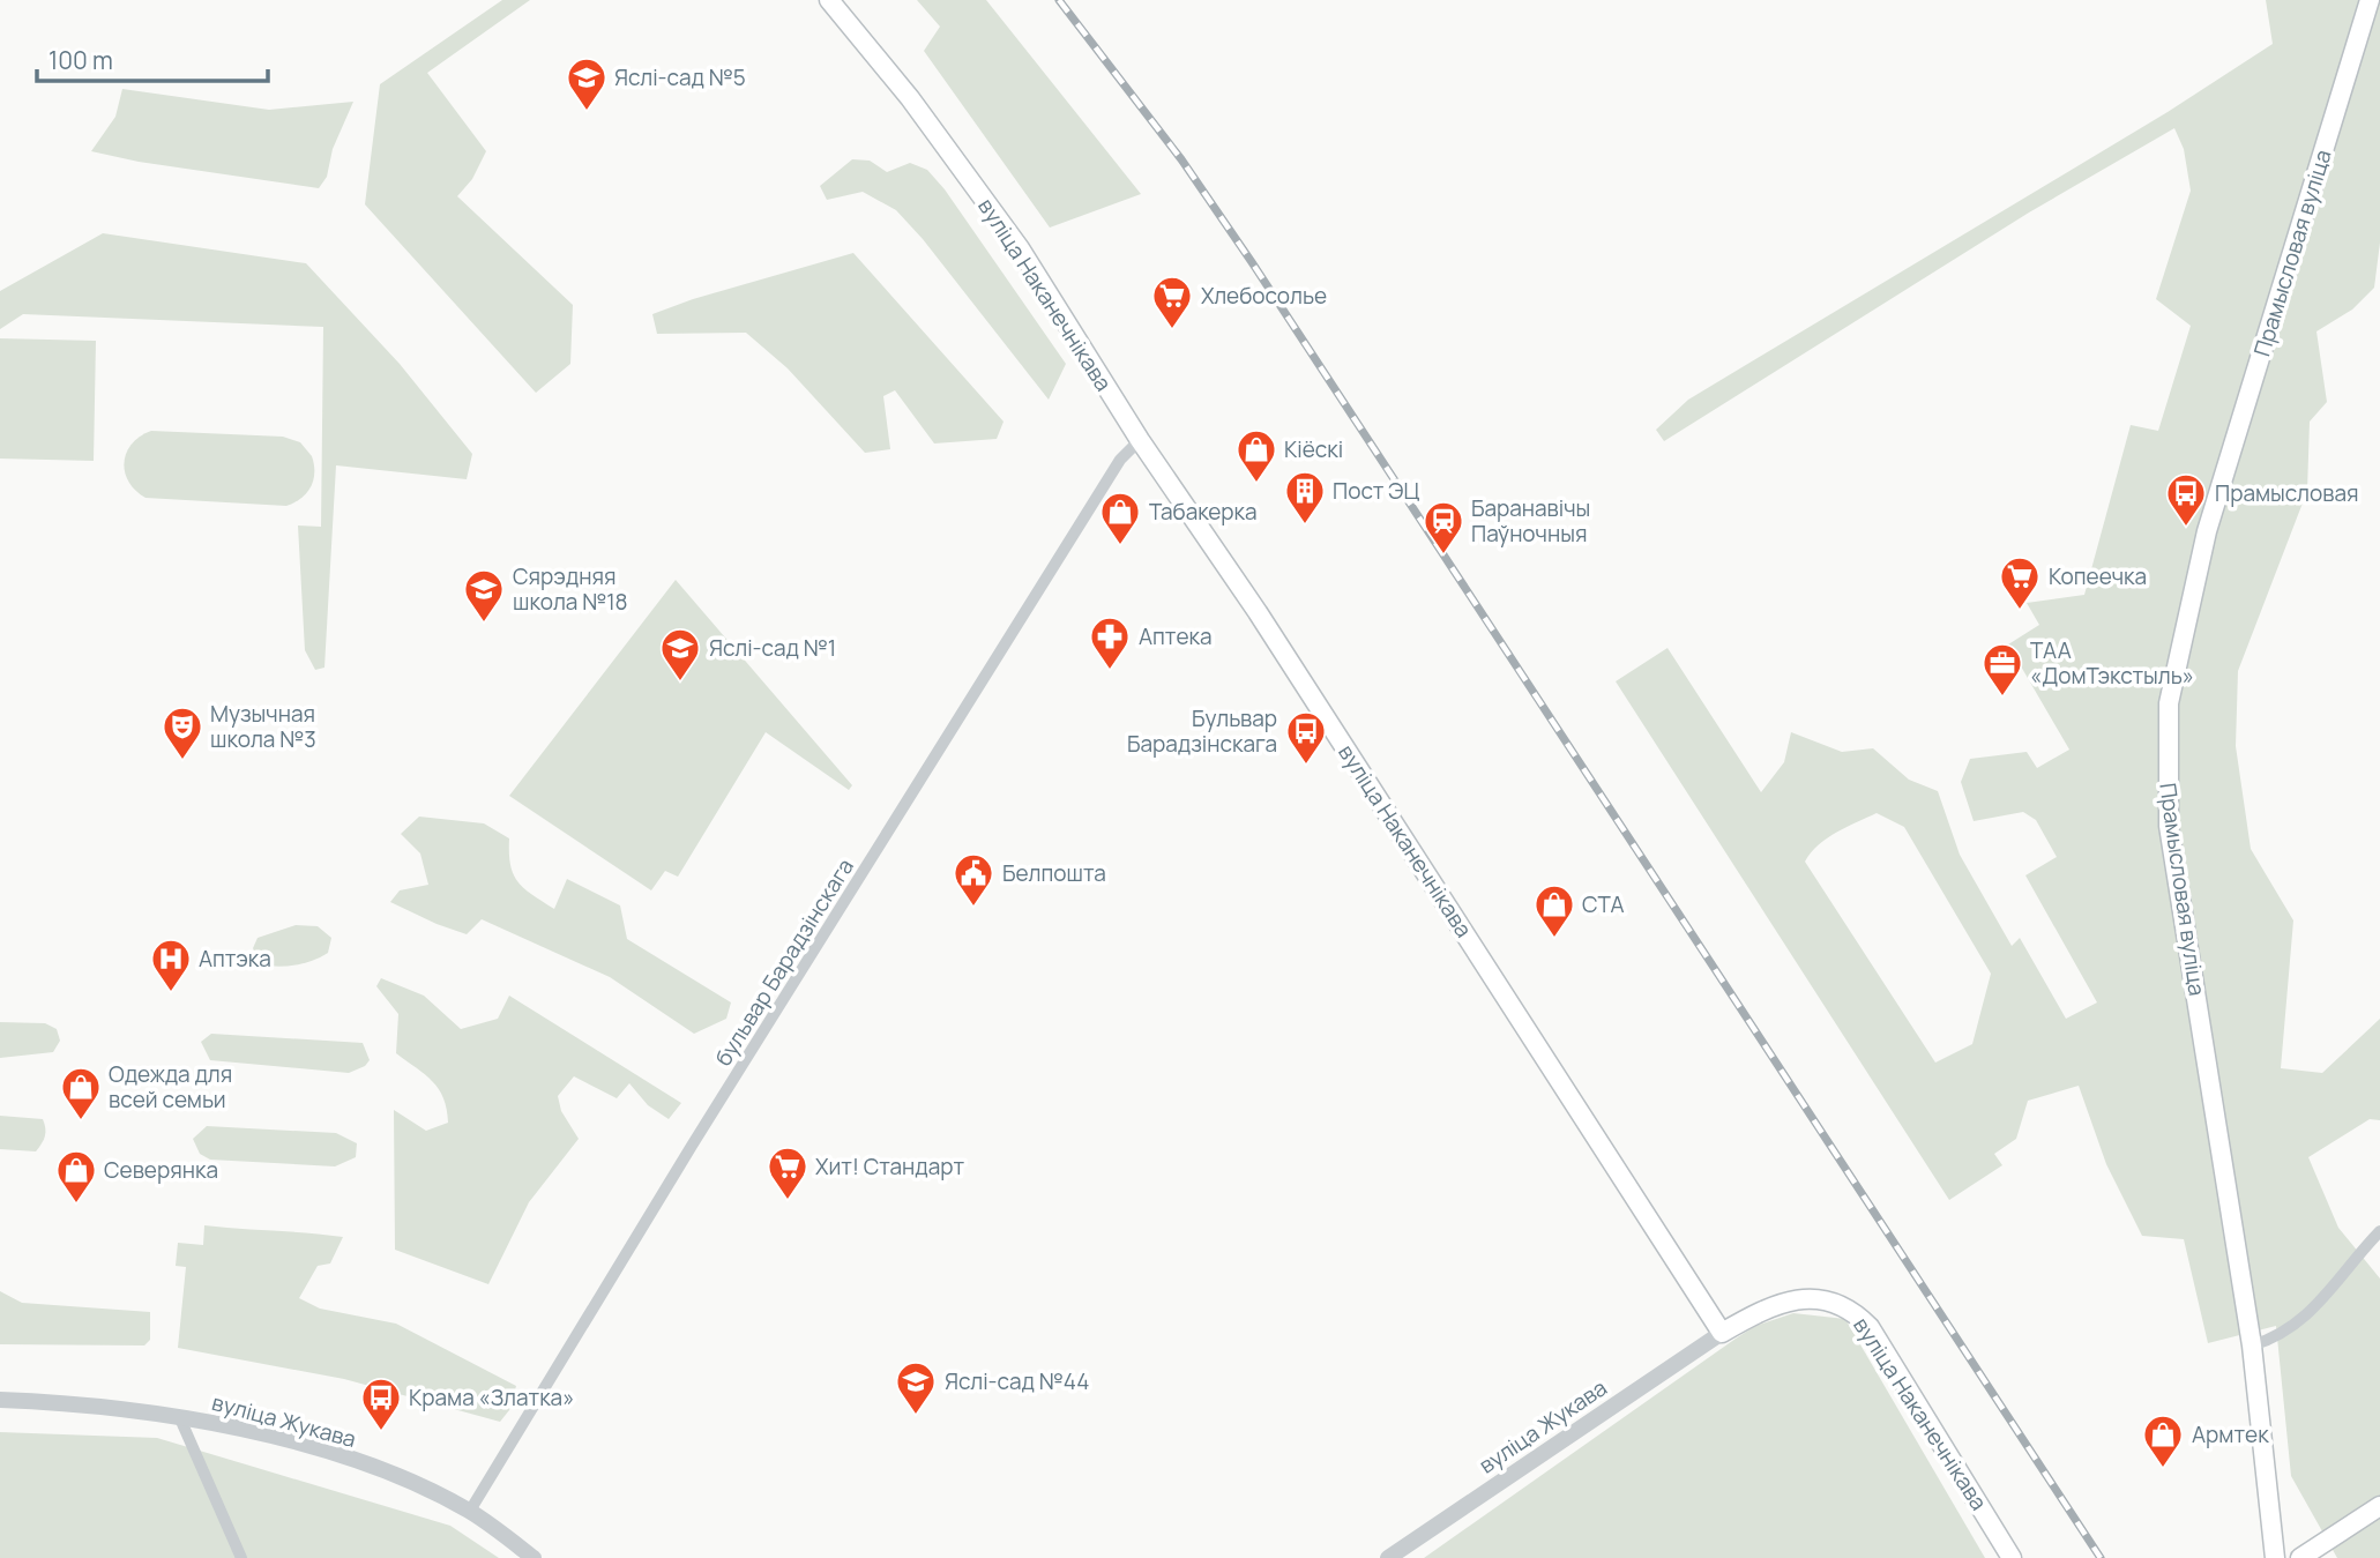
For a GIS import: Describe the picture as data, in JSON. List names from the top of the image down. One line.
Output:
{"streets":{"main road":["Прамысловая вуліца","вуліца Наканечнікава"],"street":["бульвар Барадзінскага","вуліца Жукава"]},"crossings":[["вуліца Наканечнікава","бульвар Барадзінскага"],["вуліца Наканечнікава","вуліца Жукава"],["бульвар Барадзінскага","вуліца Жукава"]],"places":{"school or university":["Яслі-сад №5","Сярэдняя школа №18","Яслі-сад №1","Яслі-сад №44"],"supermarket":["Хлебосолье","Копеечка","Хит! Стандарт"],"shop":["Кіёскі","Табакерка","СТА","Одежда для всей семьи","Северянка","Армтек"],"building":["Пост ЭЦ"],"bus stop":["Прамысловая","Бульвар Барадзінскага","Крама «Златка»"],"station":["Баранавічы Паўночныя"],"pharmacy":["Аптека"],"office":["ТАА «ДомТэкстыль»"],"theatre":["Музычная школа №3"],"public building":["Белпошта"],"hospital":["Аптэка"]},"scale_bar":"100 m"}
